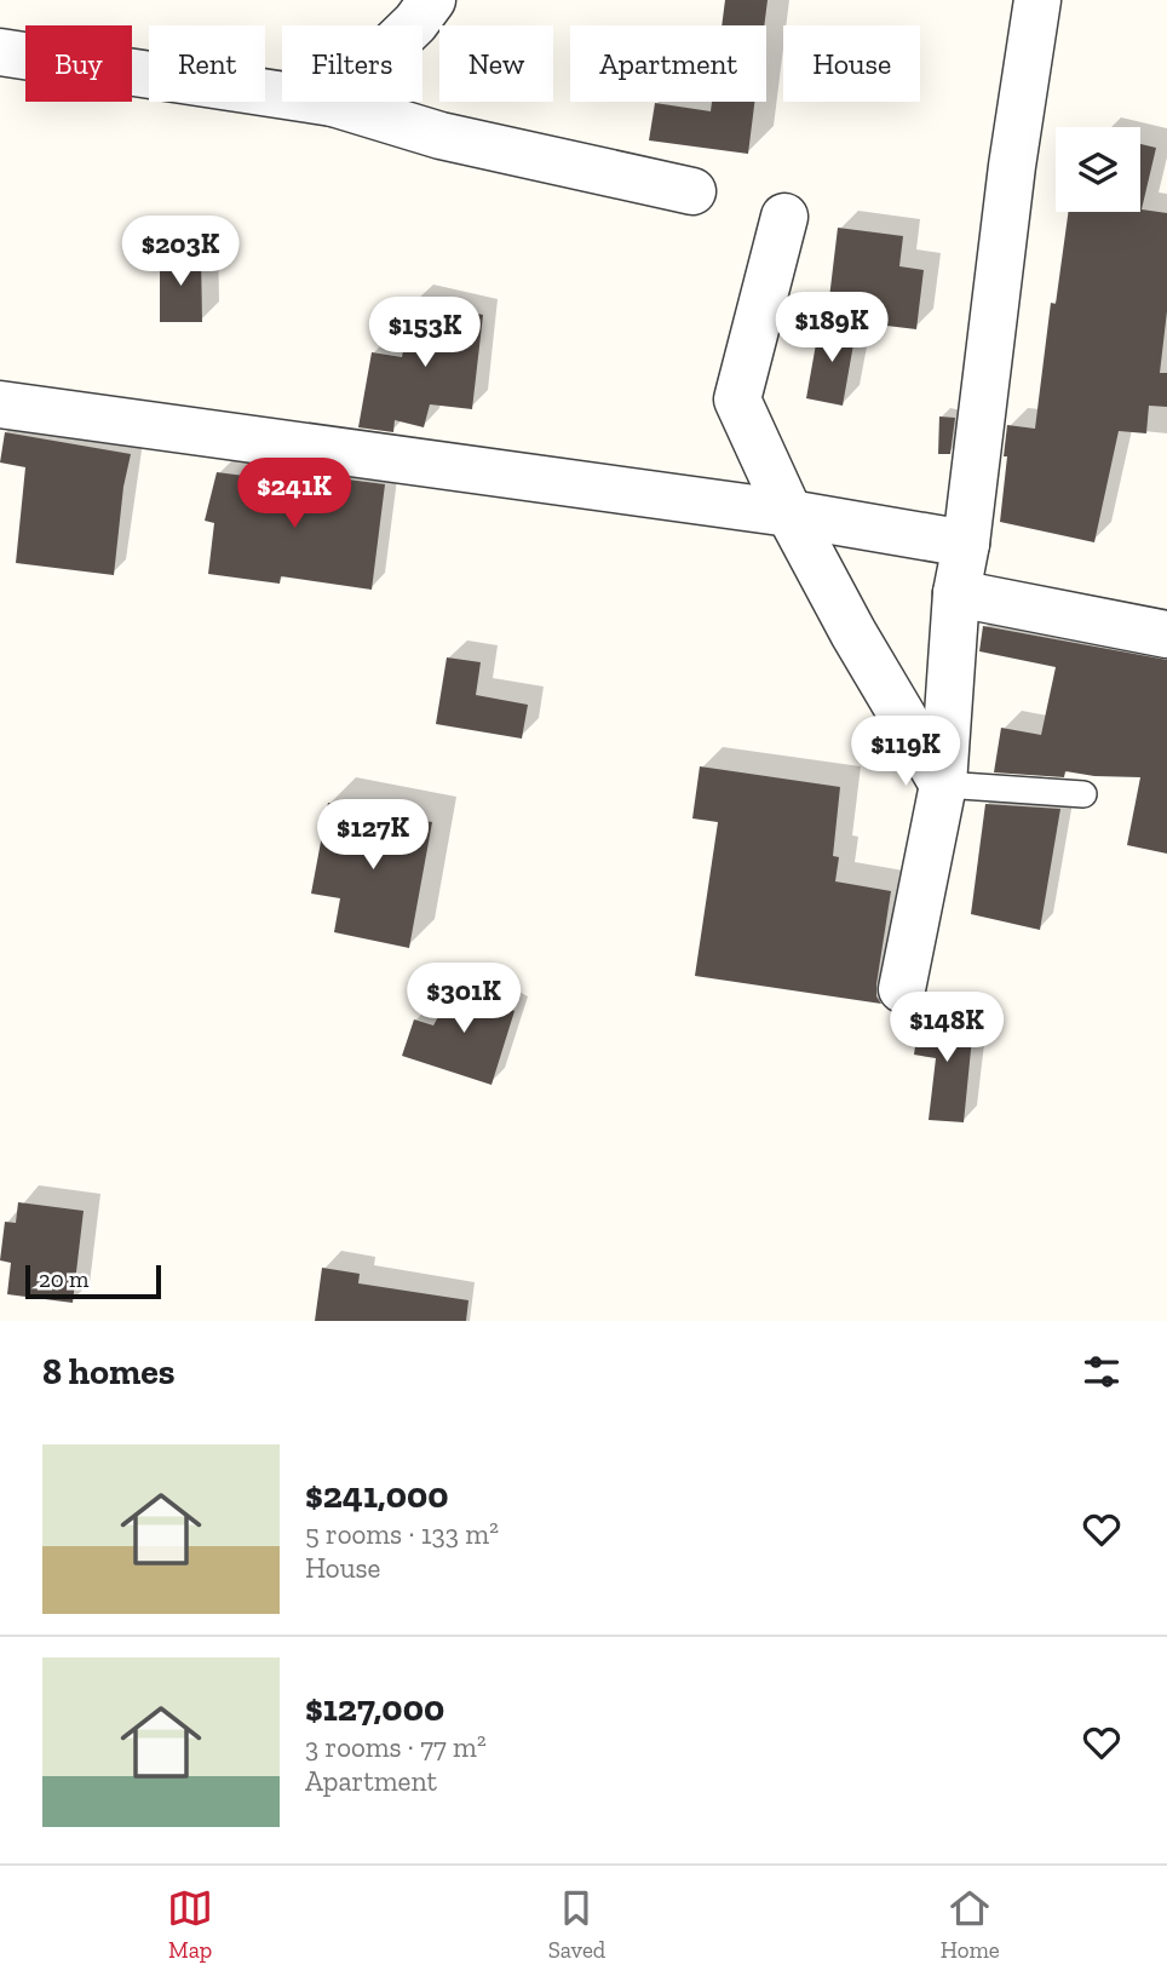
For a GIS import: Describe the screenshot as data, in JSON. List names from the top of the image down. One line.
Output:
{"scale_bar":"20 m","page":{"chip":["Buy","Rent","Filters","New","Apartment","House"],"price":["$203K","$189K","$153K","$241K","$119K","$127K","$301K","$148K"],"scale":"20 m","heading":"8 homes","list":[{"name":"$241,000","note":"5 rooms · 133 m² · House"},{"name":"$127,000","note":"3 rooms · 77 m² · Apartment"}],"tabs":["Map","Saved","Home"]}}
